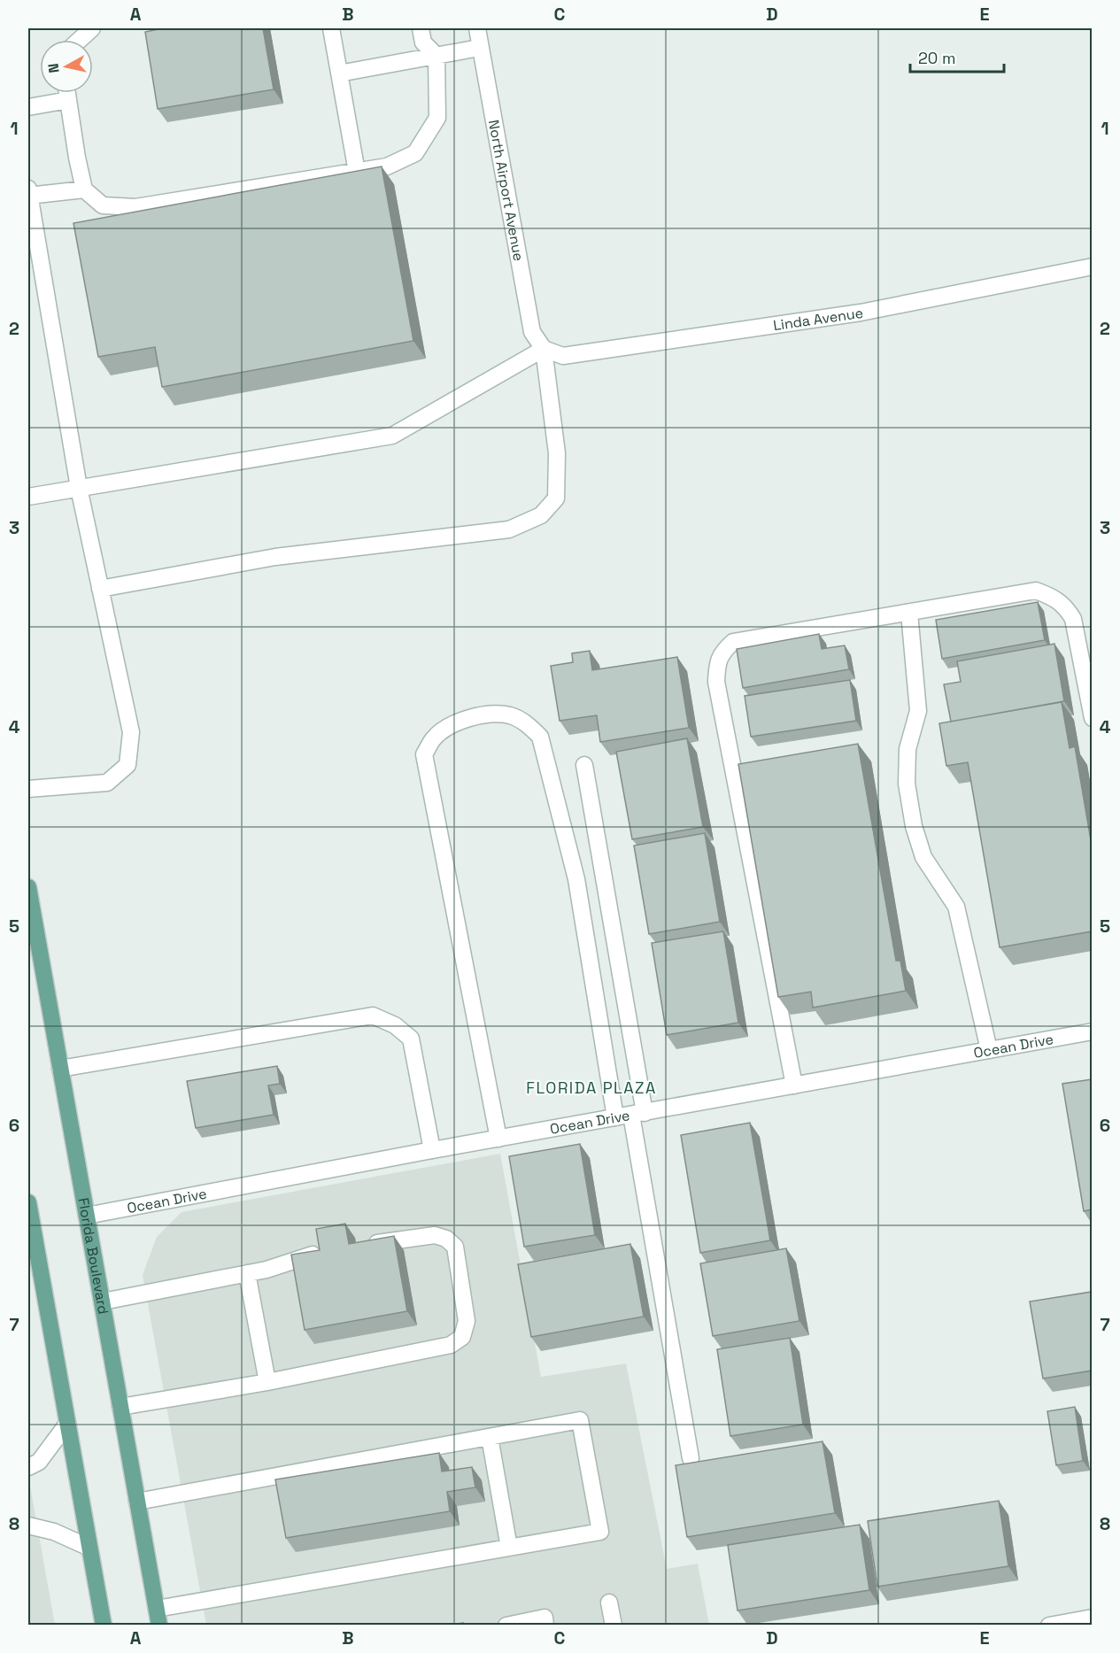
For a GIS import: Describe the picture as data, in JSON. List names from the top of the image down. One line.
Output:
{"streets":{"main road":["Florida Boulevard"],"street":["North Airport Avenue","Linda Avenue","Ocean Drive"]},"crossings":[["North Airport Avenue","Linda Avenue"],["Ocean Drive","Florida Boulevard"]],"districts":["FLORIDA PLAZA"],"scale_bar":"20 m","north":"left","grid":{"columns":["A","B","C","D","E"],"rows":["1","2","3","4","5","6","7","8"]}}
